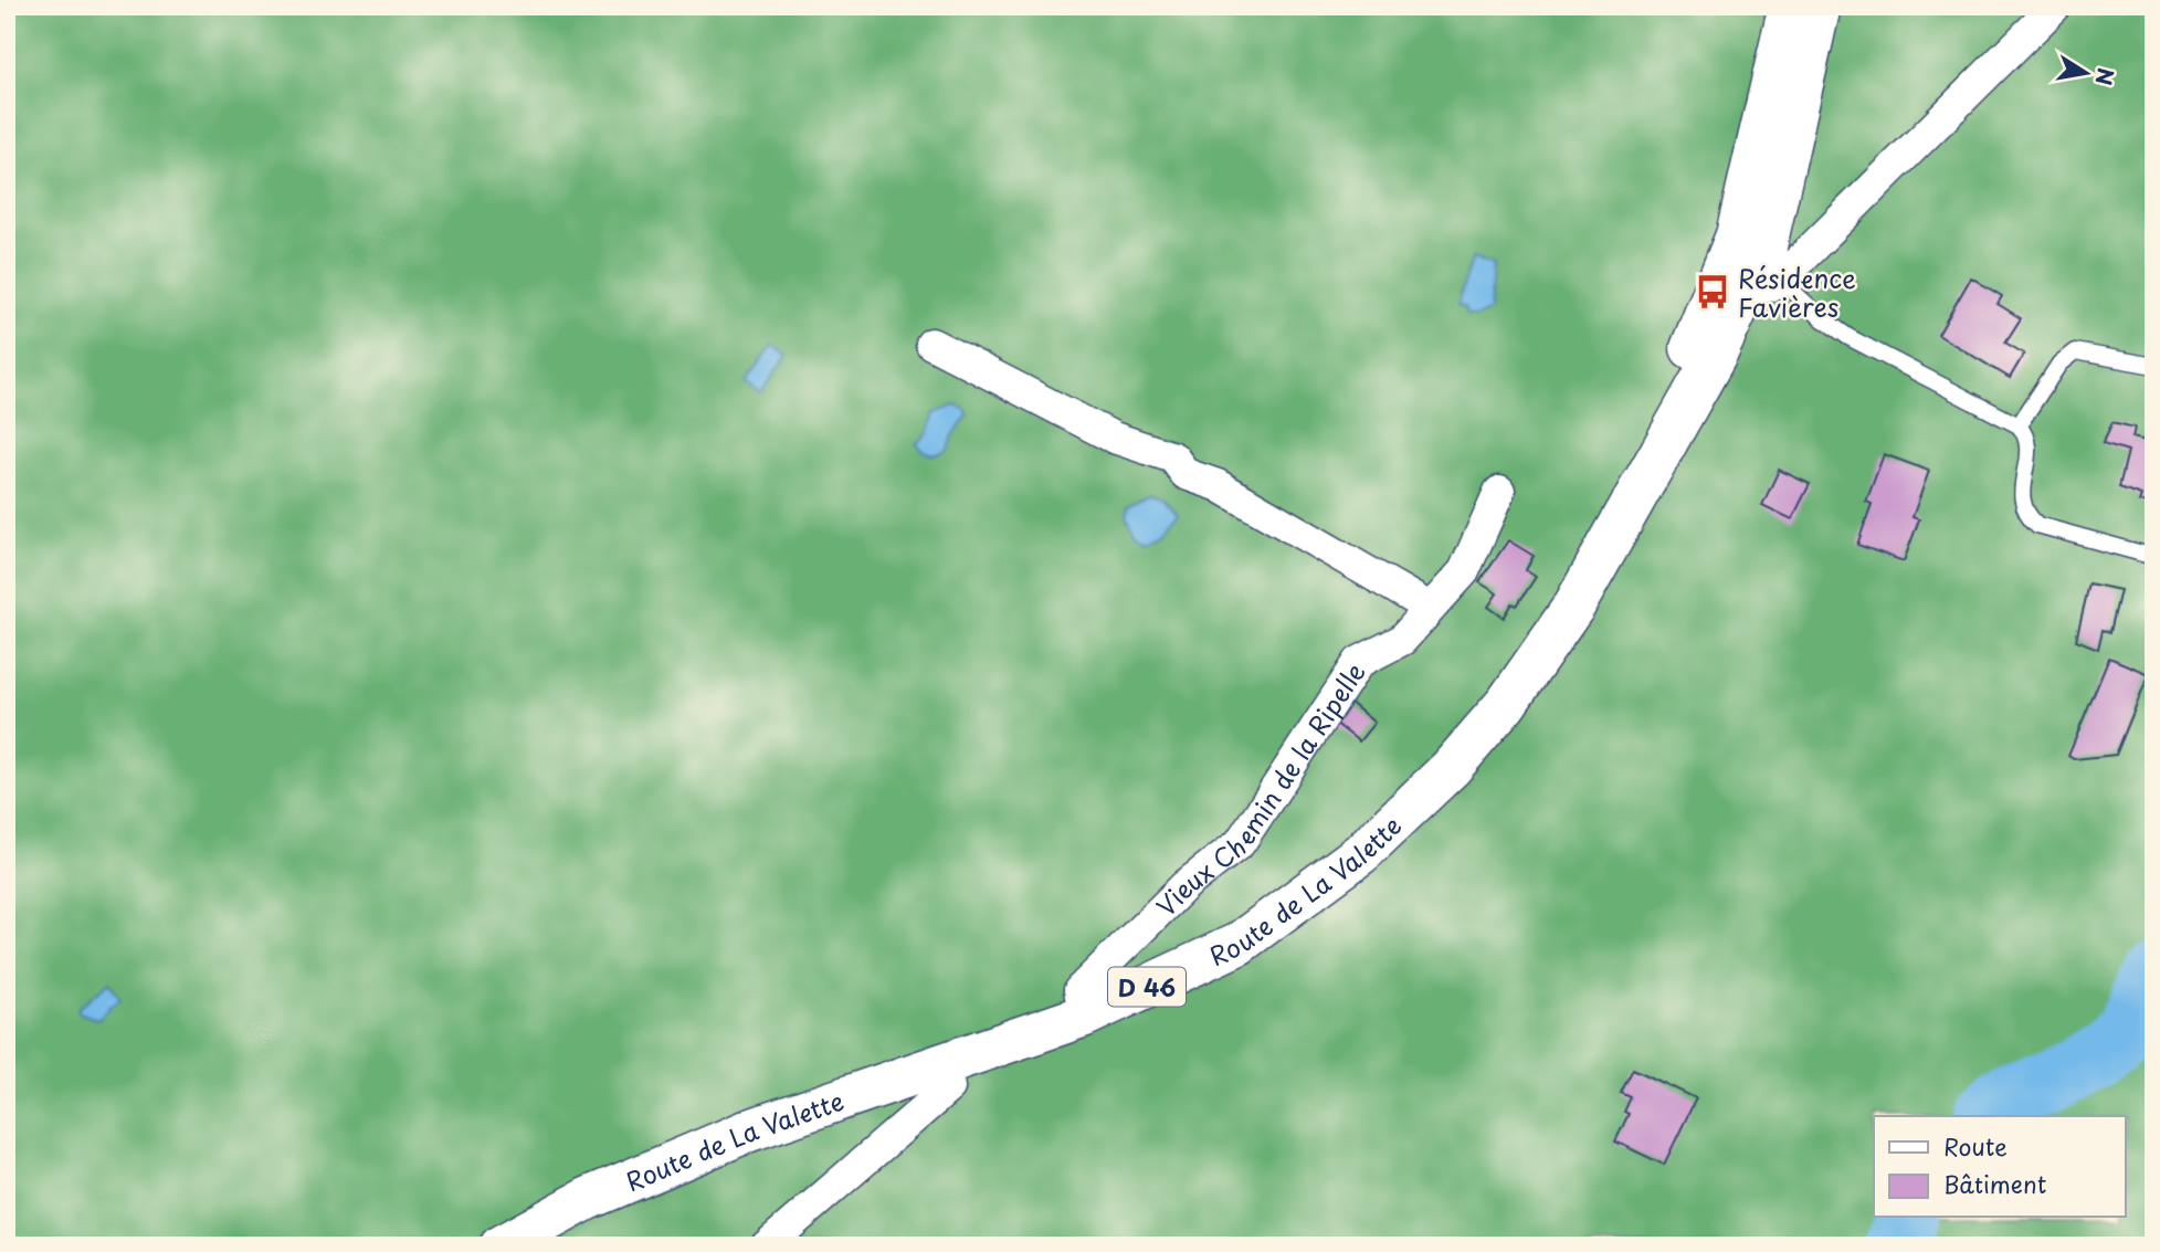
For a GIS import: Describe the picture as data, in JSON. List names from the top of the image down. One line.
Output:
{"streets":{"main road":["Route de La Valette","D 46"],"street":["Vieux Chemin de la Ripelle"]},"crossings":[["Vieux Chemin de la Ripelle","Route de La Valette"]],"places":{"bus stop":["Résidence Favières"]},"legend":["Route","Bâtiment"],"north":"right"}
